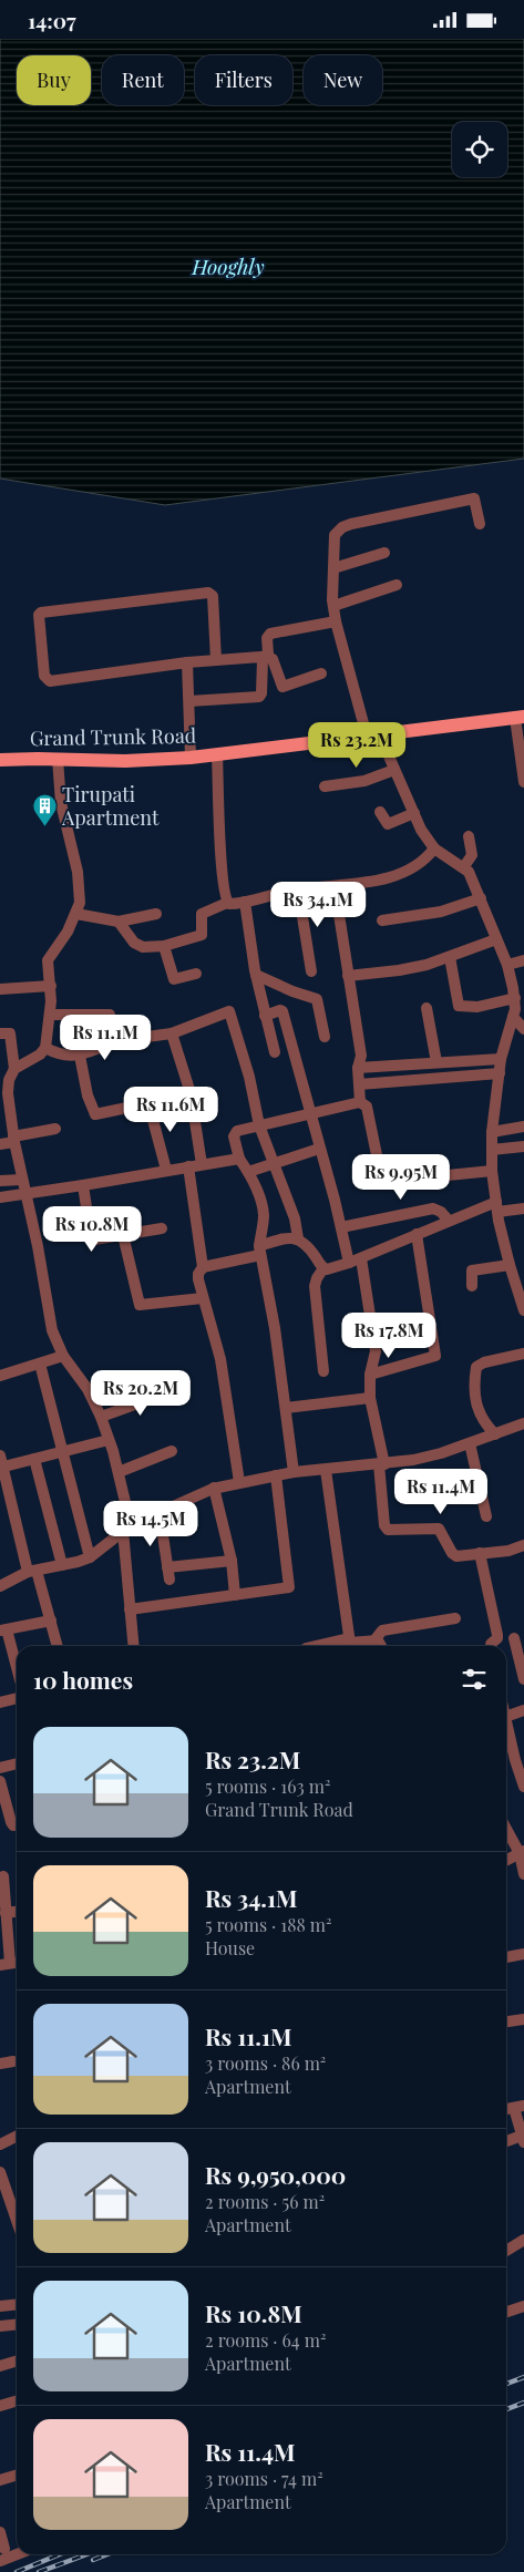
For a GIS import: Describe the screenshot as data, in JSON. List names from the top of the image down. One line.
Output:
{"streets":{"main road":["Grand Trunk Road"]},"water":["Hooghly"],"places":{"building":["Tirupati Apartment"]},"page":{"status":"14:07","chip":["Buy","Rent","Filters","New"],"price":["Rs 23.2M","Rs 34.1M","Rs 11.1M","Rs 11.6M","Rs 9.95M","Rs 10.8M","Rs 17.8M","Rs 20.2M","Rs 11.4M","Rs 14.5M"],"heading":"10 homes","list":[{"name":"Rs 23.2M","note":"5 rooms · 163 m² · Grand Trunk Road"},{"name":"Rs 34.1M","note":"5 rooms · 188 m² · House"},{"name":"Rs 11.1M","note":"3 rooms · 86 m² · Apartment"},{"name":"Rs 9,950,000","note":"2 rooms · 56 m² · Apartment"},{"name":"Rs 10.8M","note":"2 rooms · 64 m² · Apartment"},{"name":"Rs 11.4M","note":"3 rooms · 74 m² · Apartment"}]}}
